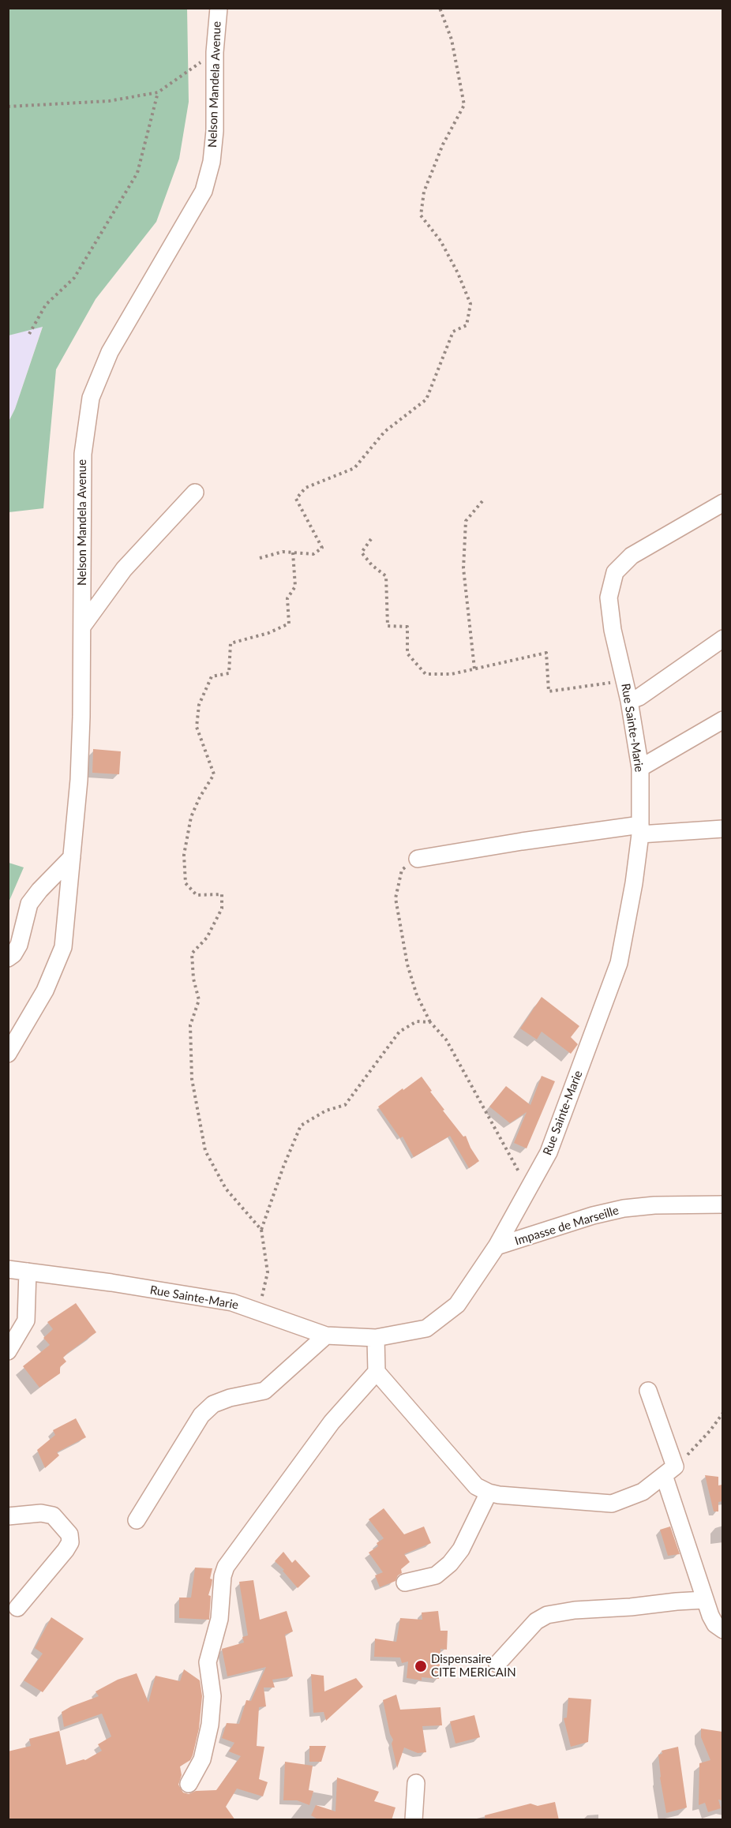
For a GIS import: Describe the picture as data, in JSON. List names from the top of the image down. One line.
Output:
{"streets":{"street":["Nelson Mandela Avenue","Rue Sainte-Marie","Impasse de Marseille"]},"crossings":[["Rue Sainte-Marie","Impasse de Marseille"]],"places":["Dispensaire CITE MERICAIN"]}
